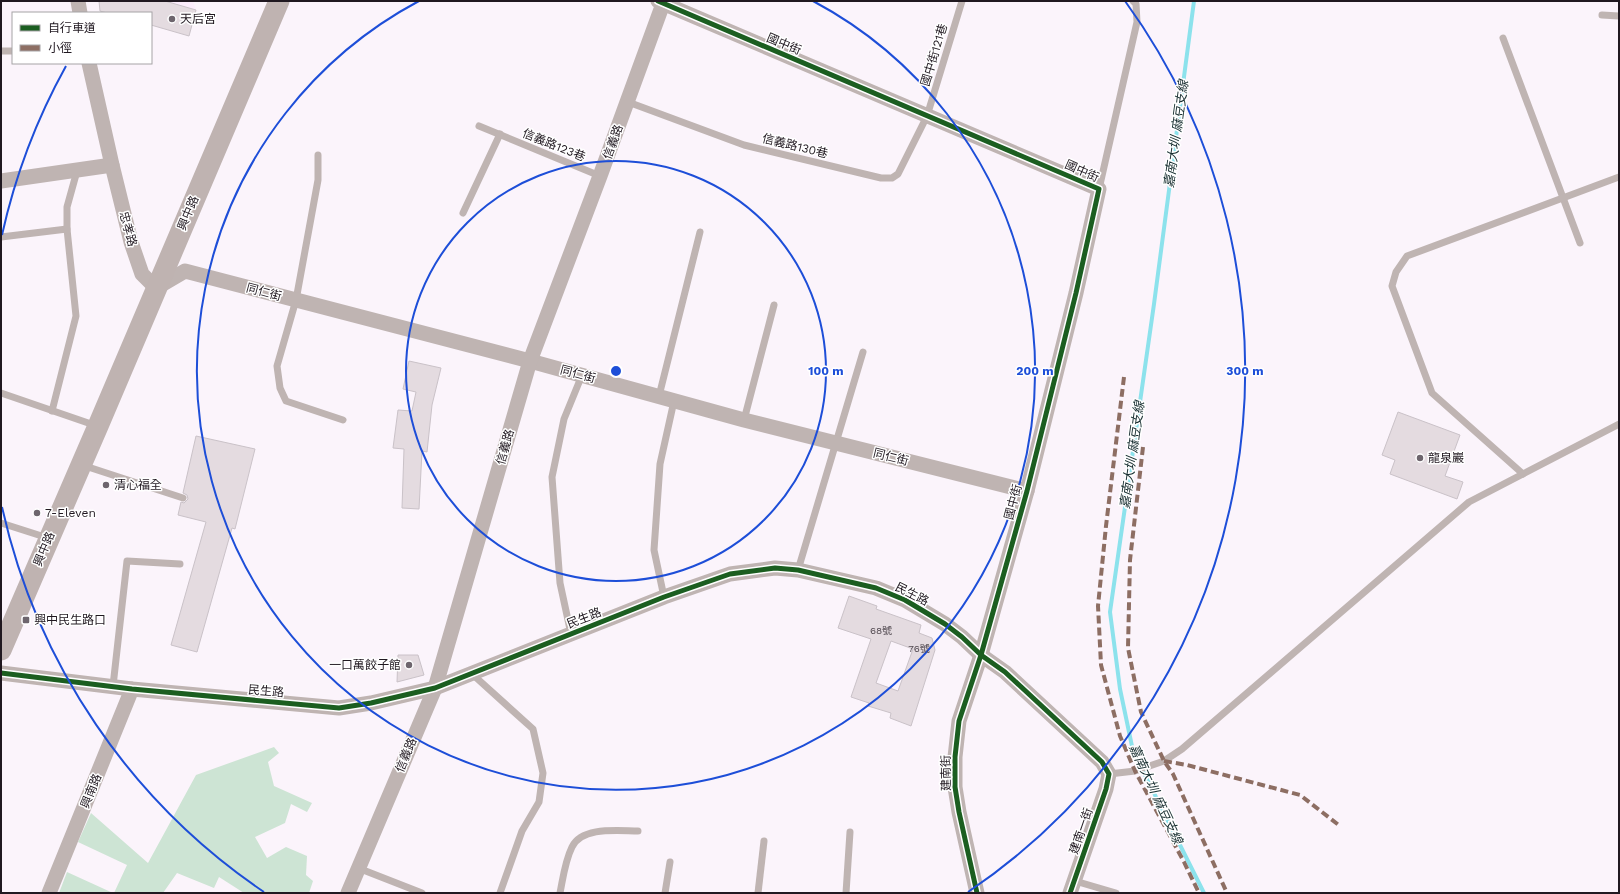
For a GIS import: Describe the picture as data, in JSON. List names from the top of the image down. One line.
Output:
{"streets":{"main road":["興中路"],"street":["國中街","信義路","忠孝路","同仁街","民生路","建南街","興南路","建南一街"],"lane":["國中街121巷","信義路123巷","信義路130巷"]},"crossings":[["國中街","國中街121巷"],["國中街","信義路"],["國中街","信義路130巷"],["國中街","同仁街"],["國中街","民生路"],["國中街","建南街"],["國中街121巷","信義路130巷"],["信義路","信義路123巷"],["信義路","信義路130巷"],["信義路","同仁街"],["信義路","民生路"],["興中路","忠孝路"],["興中路","同仁街"],["忠孝路","同仁街"],["民生路","建南街"],["民生路","興南路"],["民生路","建南一街"]],"water":["嘉南大圳 麻豆支線"],"places":{"other":["天后宮","龍泉巖","清心福全","7-Eleven","一口萬餃子館"],"transit":["興中民生路口"]},"house_numbers":["68號","76號"],"legend":["自行車道","小徑"],"rings":["100 m","200 m","300 m"]}
